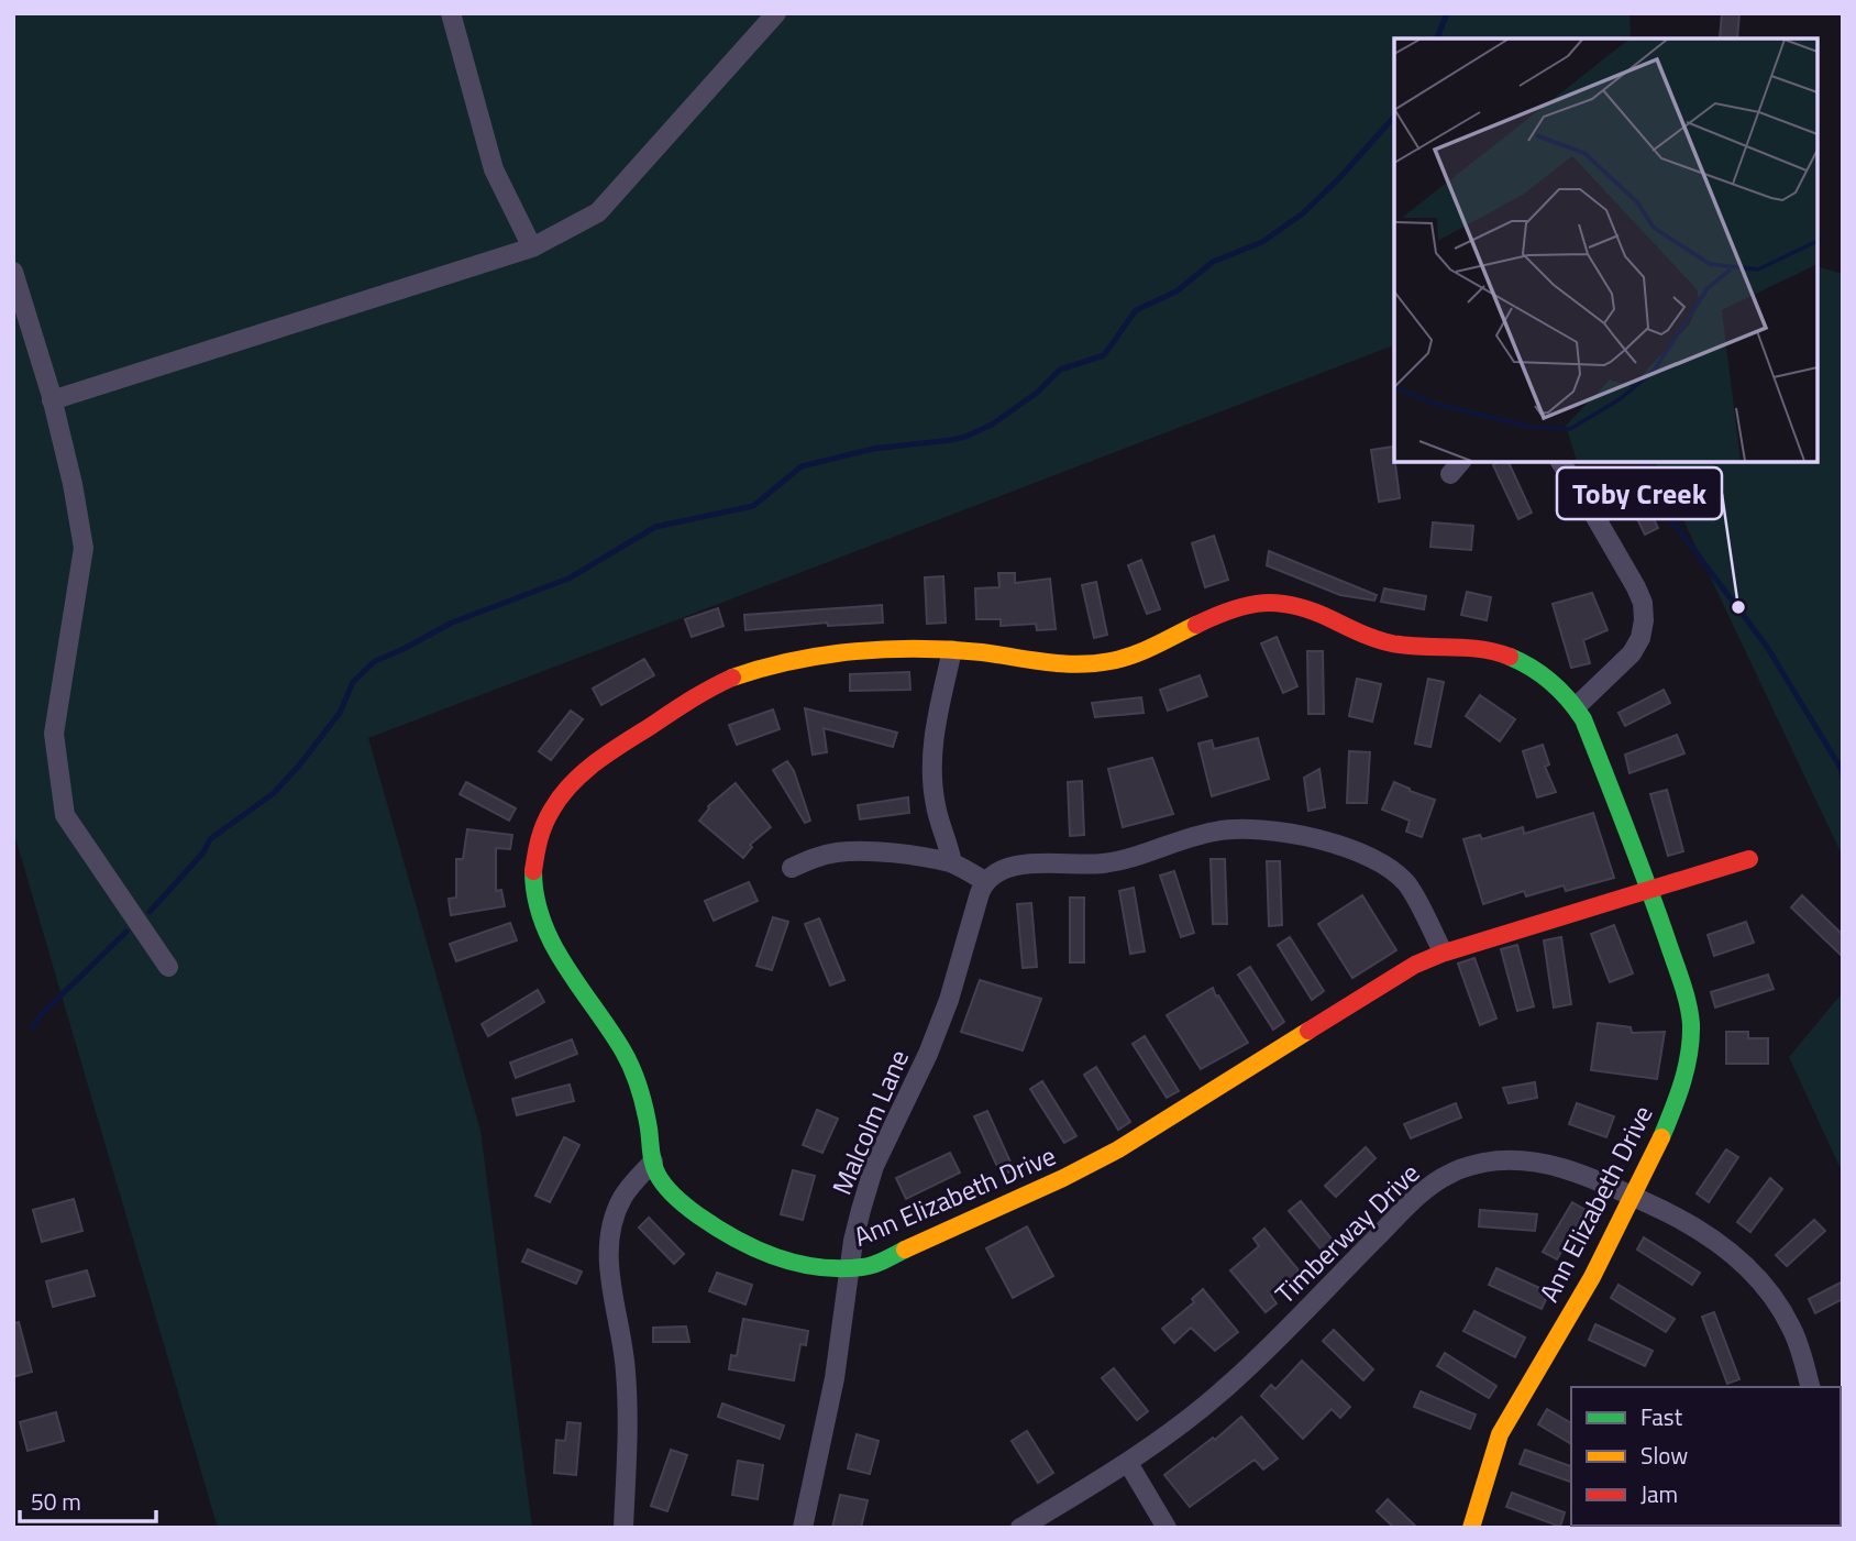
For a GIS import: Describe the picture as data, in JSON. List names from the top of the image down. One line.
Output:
{"streets":{"street":["Malcolm Lane","Ann Elizabeth Drive","Timberway Drive"]},"crossings":[["Malcolm Lane","Ann Elizabeth Drive"],["Ann Elizabeth Drive","Timberway Drive"]],"places":["Toby Creek"],"legend":["Fast","Slow","Jam"],"scale_bar":"50 m"}
